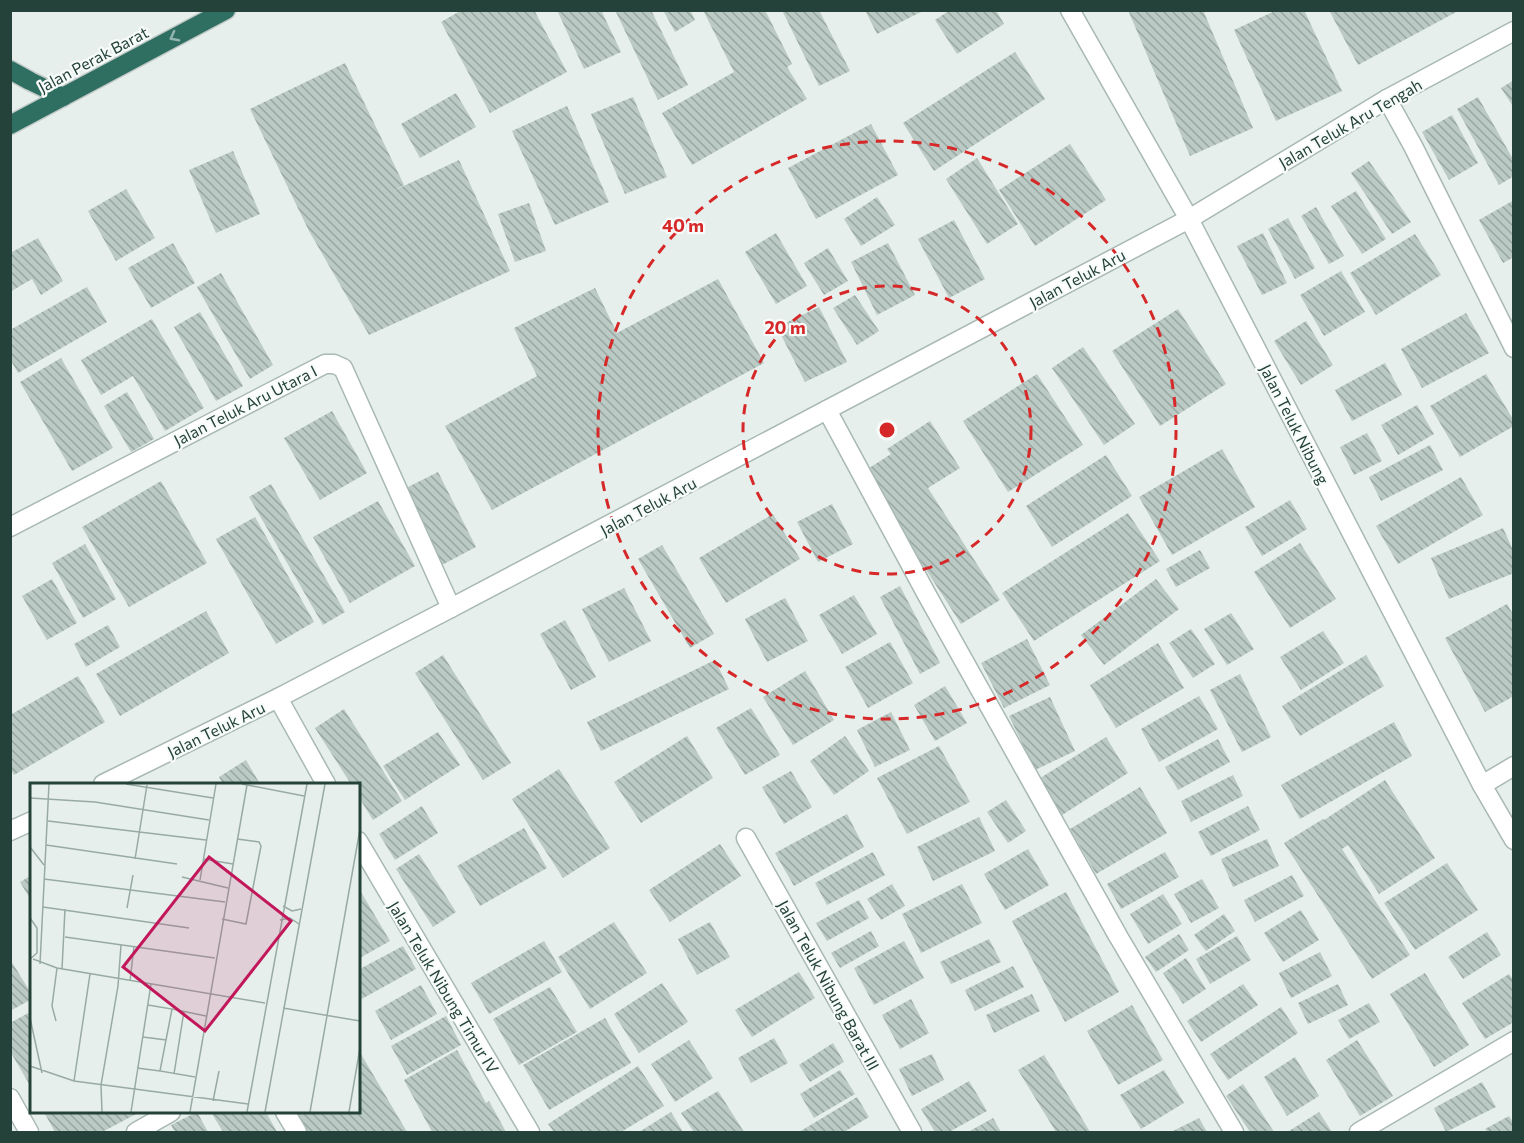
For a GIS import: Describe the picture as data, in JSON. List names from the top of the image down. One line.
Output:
{"streets":{"highway":["Jalan Perak Barat"],"street":["Jalan Teluk Aru Tengah","Jalan Teluk Aru","Jalan Teluk Aru Utara I","Jalan Teluk Nibung","Jalan Teluk Nibung Barat III","Jalan Teluk Nibung Timur IV"]},"crossings":[["Jalan Teluk Aru Tengah","Jalan Teluk Aru"],["Jalan Teluk Aru Tengah","Jalan Teluk Nibung"],["Jalan Teluk Aru","Jalan Teluk Aru Utara I"],["Jalan Teluk Aru","Jalan Teluk Nibung"]],"one_way":["Jalan Perak Barat"],"rings":["40 m","20 m"]}
